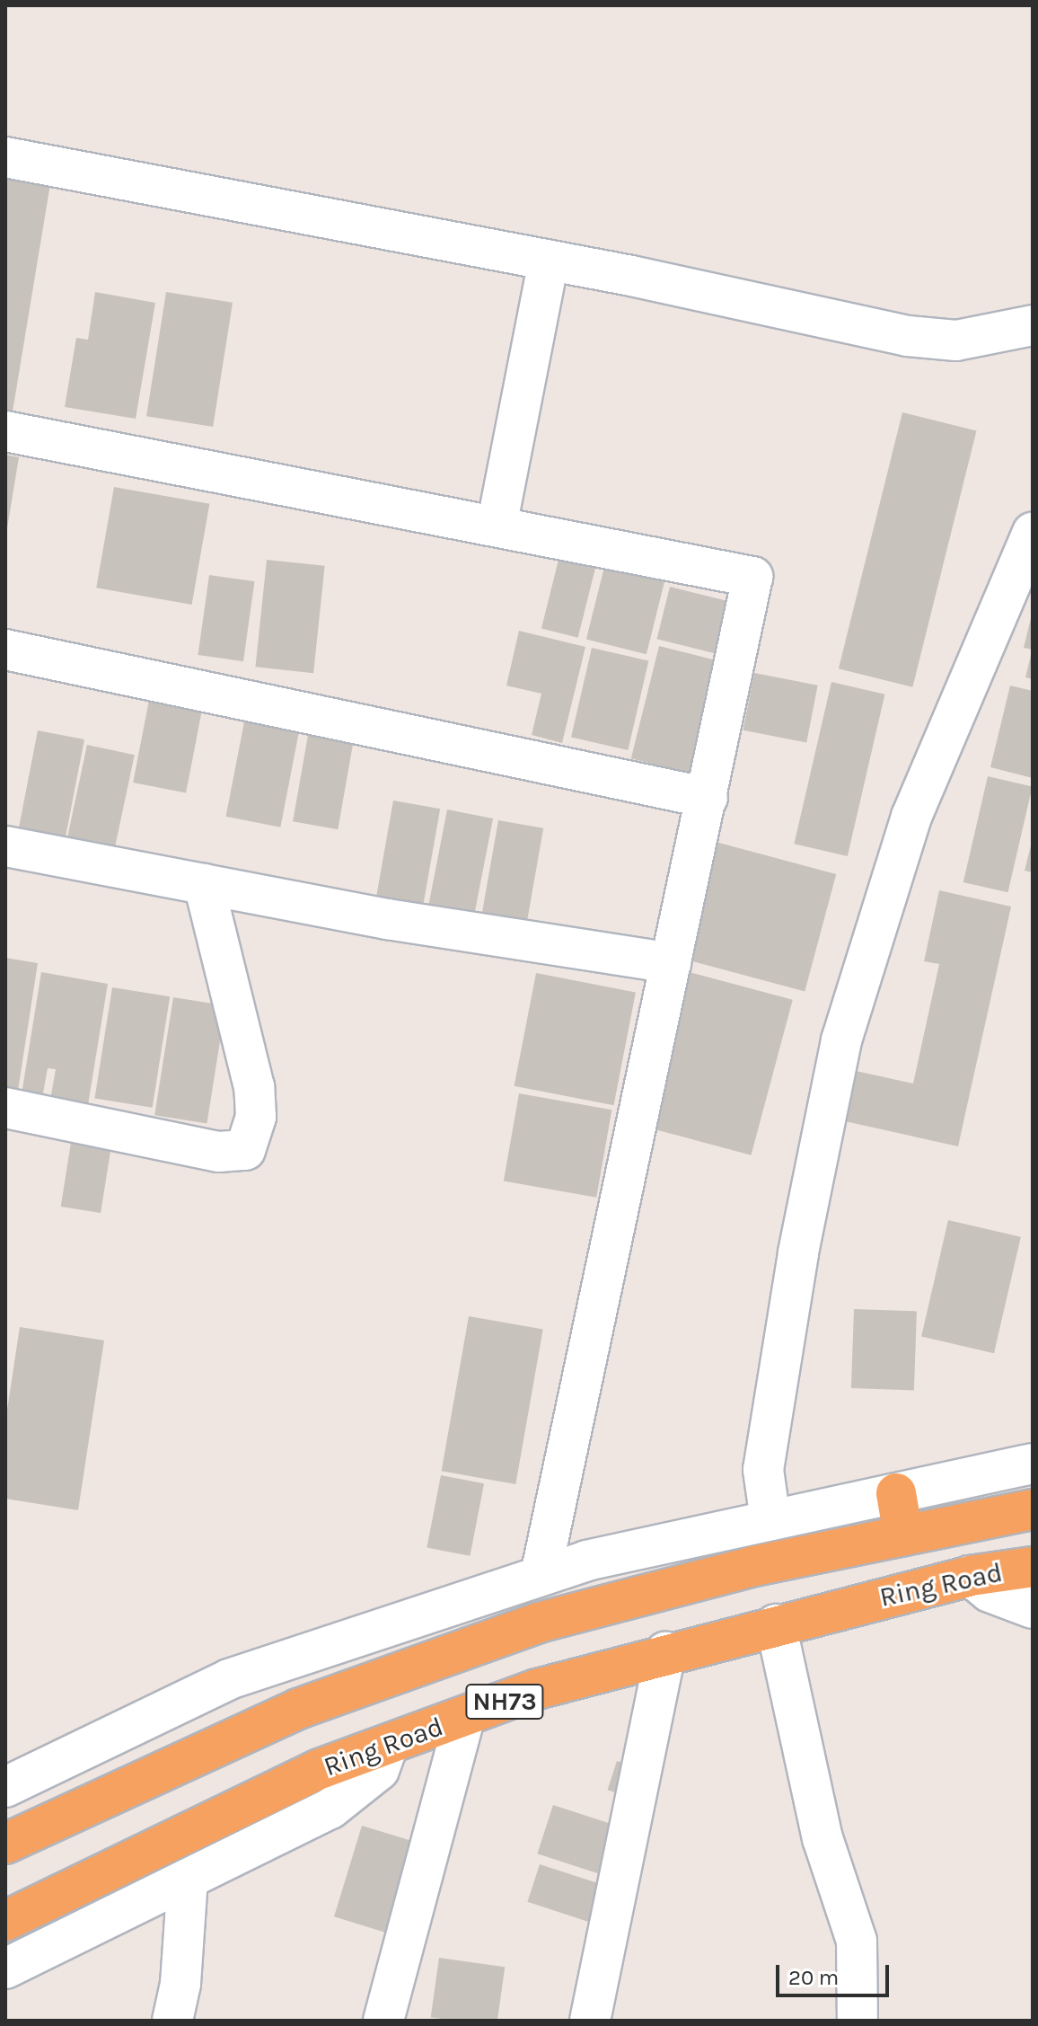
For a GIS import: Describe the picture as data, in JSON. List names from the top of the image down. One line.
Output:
{"streets":{"highway":["Ring Road","NH73"]},"scale_bar":"20 m"}
